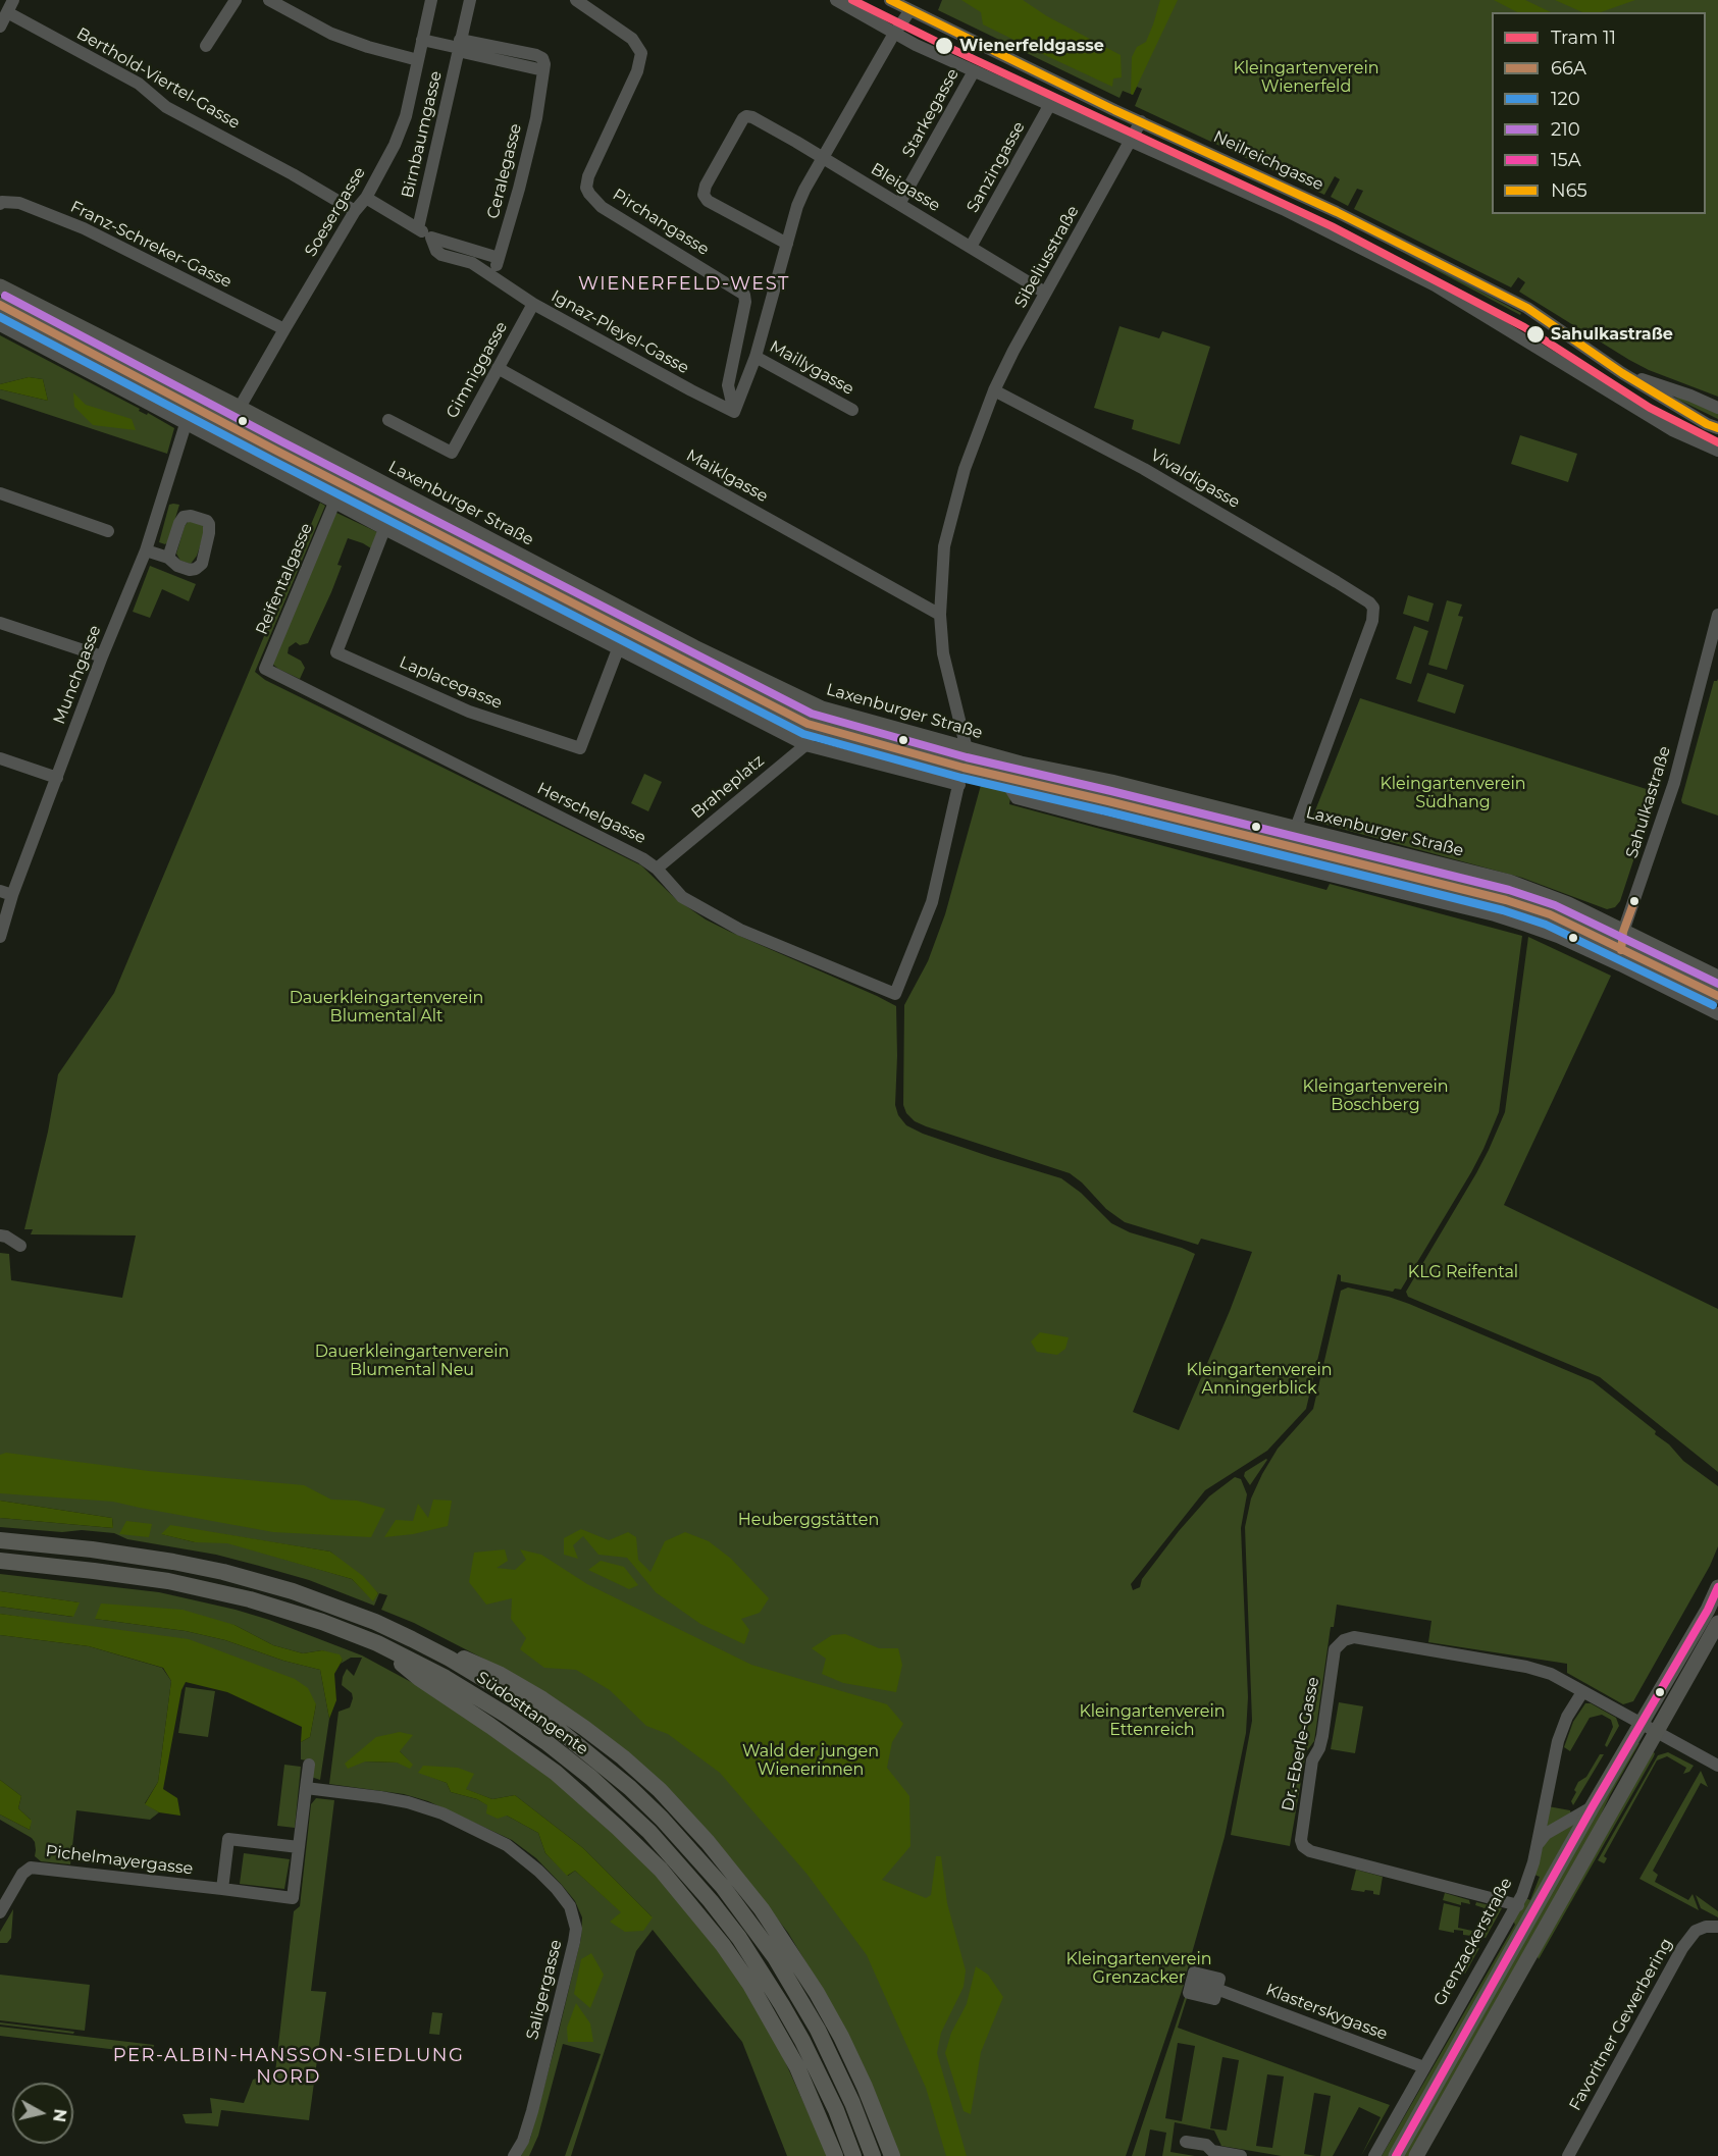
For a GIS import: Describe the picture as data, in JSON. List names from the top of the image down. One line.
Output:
{"streets":{"highway":["Südosttangente"],"main road":["Laxenburger Straße"],"street":["Berthold-Viertel-Gasse","Starkegasse","Birnbaumgasse","Neilreichgasse","Sanzingasse","Ceralegasse","Bleigasse","Soesergasse","Pirchangasse","Franz-Schreker-Gasse","Sibeliusstraße","Ignaz-Pleyel-Gasse","Maillygasse","Gimniggasse","Maiklgasse","Vivaldigasse","Reifentalgasse","Munchgasse","Laplacegasse","Braheplatz","Sahulkastraße","Herschelgasse","Dr.-Eberle-Gasse","Pichelmayergasse","Grenzackerstraße","Saligergasse","Klasterskygasse","Favoritner Gewerbering"]},"crossings":[["Berthold-Viertel-Gasse","Soesergasse"],["Starkegasse","Bleigasse"],["Birnbaumgasse","Ceralegasse"],["Neilreichgasse","Sibeliusstraße"],["Sanzingasse","Bleigasse"],["Ceralegasse","Ignaz-Pleyel-Gasse"],["Bleigasse","Sibeliusstraße"],["Soesergasse","Franz-Schreker-Gasse"],["Soesergasse","Laxenburger Straße"],["Pirchangasse","Ignaz-Pleyel-Gasse"],["Sibeliusstraße","Maiklgasse"],["Sibeliusstraße","Vivaldigasse"],["Sibeliusstraße","Laxenburger Straße"],["Sibeliusstraße","Herschelgasse"],["Ignaz-Pleyel-Gasse","Gimniggasse"],["Gimniggasse","Maiklgasse"],["Vivaldigasse","Laxenburger Straße"],["Laxenburger Straße","Sahulkastraße"],["Reifentalgasse","Herschelgasse"],["Braheplatz","Herschelgasse"],["Dr.-Eberle-Gasse","Grenzackerstraße"],["Grenzackerstraße","Klasterskygasse"]],"districts":["WIENERFELD-WEST","PER-ALBIN-HANSSON-SIEDLUNG NORD"],"parks":["Kleingartenverein Wienerfeld","Kleingartenverein Südhang","Dauerkleingartenverein Blumental Alt","Kleingartenverein Boschberg","KLG Reifental","Dauerkleingartenverein Blumental Neu","Kleingartenverein Anningerblick","Heuberggstätten","Kleingartenverein Ettenreich","Wald der jungen Wienerinnen","Kleingartenverein Grenzacker"],"places":["Wienerfeldgasse","Sahulkastraße"],"lines":["tram line 11","transit line N65","transit line 210","transit line 66A","transit line 120","transit line 15A"],"legend":["Tram 11","66A","120","210","15A","N65"],"north":"right"}
